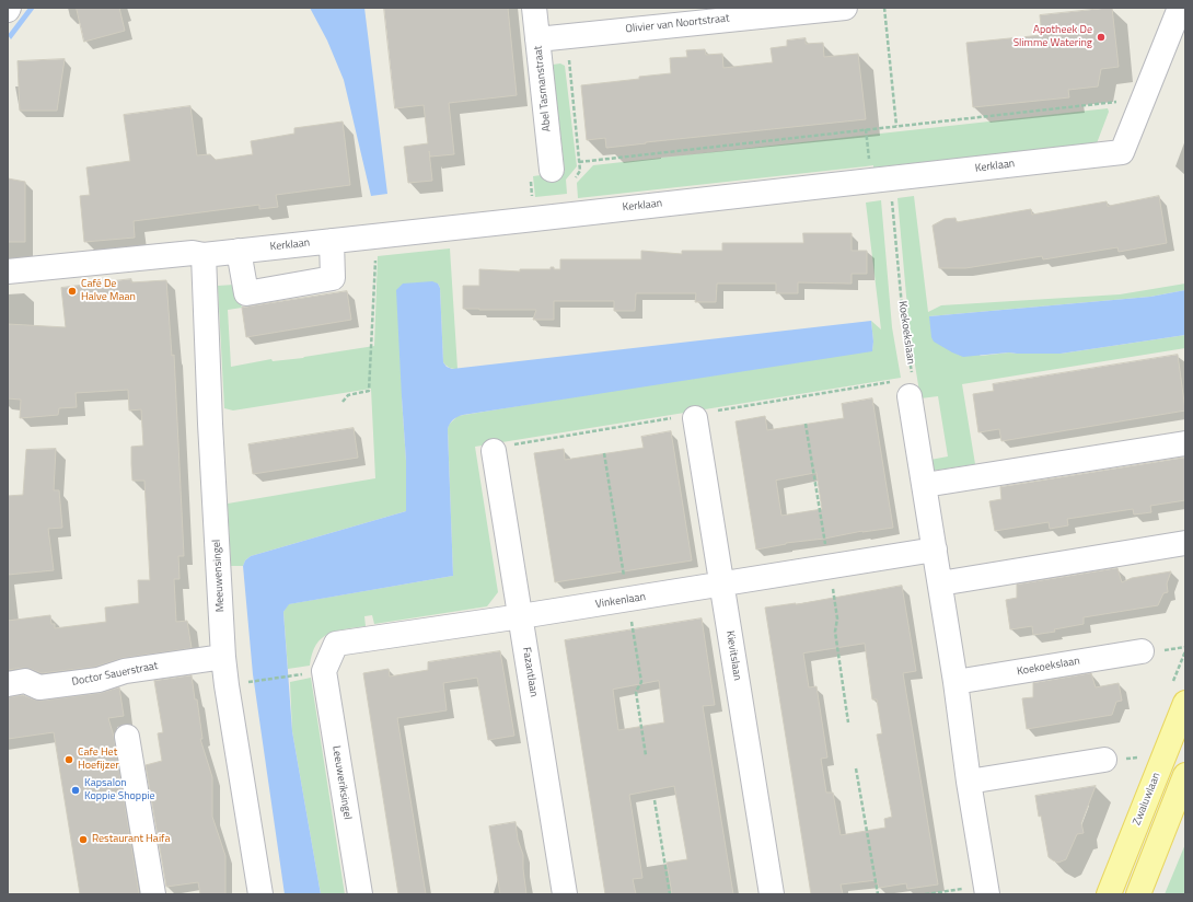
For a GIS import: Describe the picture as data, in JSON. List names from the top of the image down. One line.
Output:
{"streets":{"main road":["Zwaluwlaan"],"street":["Olivier van Noortstraat","Abel Tasmanstraat","Kerklaan","Koekoekslaan","Meeuwensingel","Vinkenlaan","Kievitslaan","Fazantlaan","Doctor Sauerstraat","Leeuweriksingel"]},"crossings":[["Olivier van Noortstraat","Abel Tasmanstraat"],["Kerklaan","Koekoekslaan"],["Kerklaan","Meeuwensingel"],["Meeuwensingel","Doctor Sauerstraat"],["Vinkenlaan","Kievitslaan"],["Vinkenlaan","Fazantlaan"],["Vinkenlaan","Leeuweriksingel"]],"places":["Apotheek De Slimme Watering","Café De Halve Maan","Cafe Het Hoefijzer","Kapsalon Koppie Shoppie","Restaurant Haifa"]}
